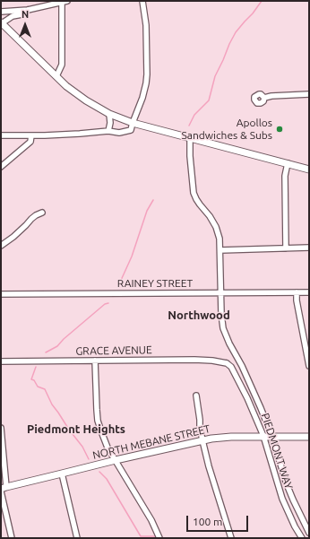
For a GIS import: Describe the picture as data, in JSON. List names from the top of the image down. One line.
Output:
{"streets":{"main road":["NORTH MEBANE STREET"],"street":["RAINEY STREET","GRACE AVENUE","PIEDMONT WAY"]},"crossings":[["RAINEY STREET","PIEDMONT WAY"],["GRACE AVENUE","PIEDMONT WAY"],["NORTH MEBANE STREET","PIEDMONT WAY"]],"districts":["Northwood","Piedmont Heights"],"places":["Apollos Sandwiches & Subs"],"scale_bar":"100 m","north":"top"}
